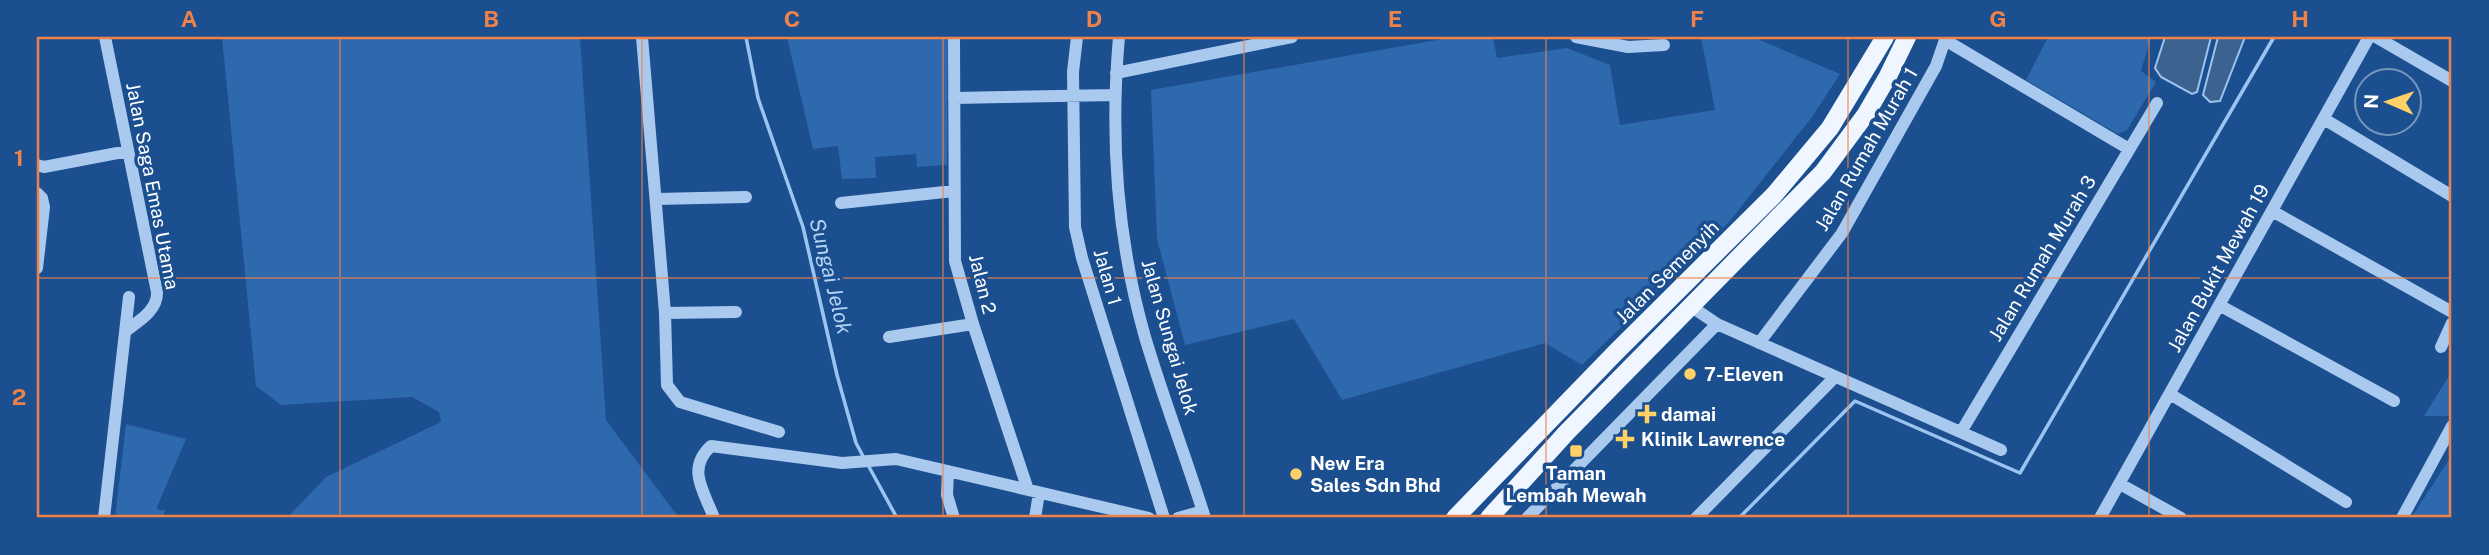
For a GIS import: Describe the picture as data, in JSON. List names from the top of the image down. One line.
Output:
{"streets":{"main road":["Jalan Semenyih"],"street":["Jalan Rumah Murah 1","Jalan Saga Emas Utama","Jalan Rumah Murah 3","Jalan Bukit Mewah 19","Jalan 1","Jalan 2","Jalan Sungai Jelok"]},"water":["Sungai Jelok"],"places":{"other":["7-Eleven","New Era Sales Sdn Bhd"],"health":["damai","Klinik Lawrence"],"transit":["Taman Lembah Mewah"]},"north":"left","grid":{"columns":["A","B","C","D","E","F","G","H"],"rows":["1","2"]}}
